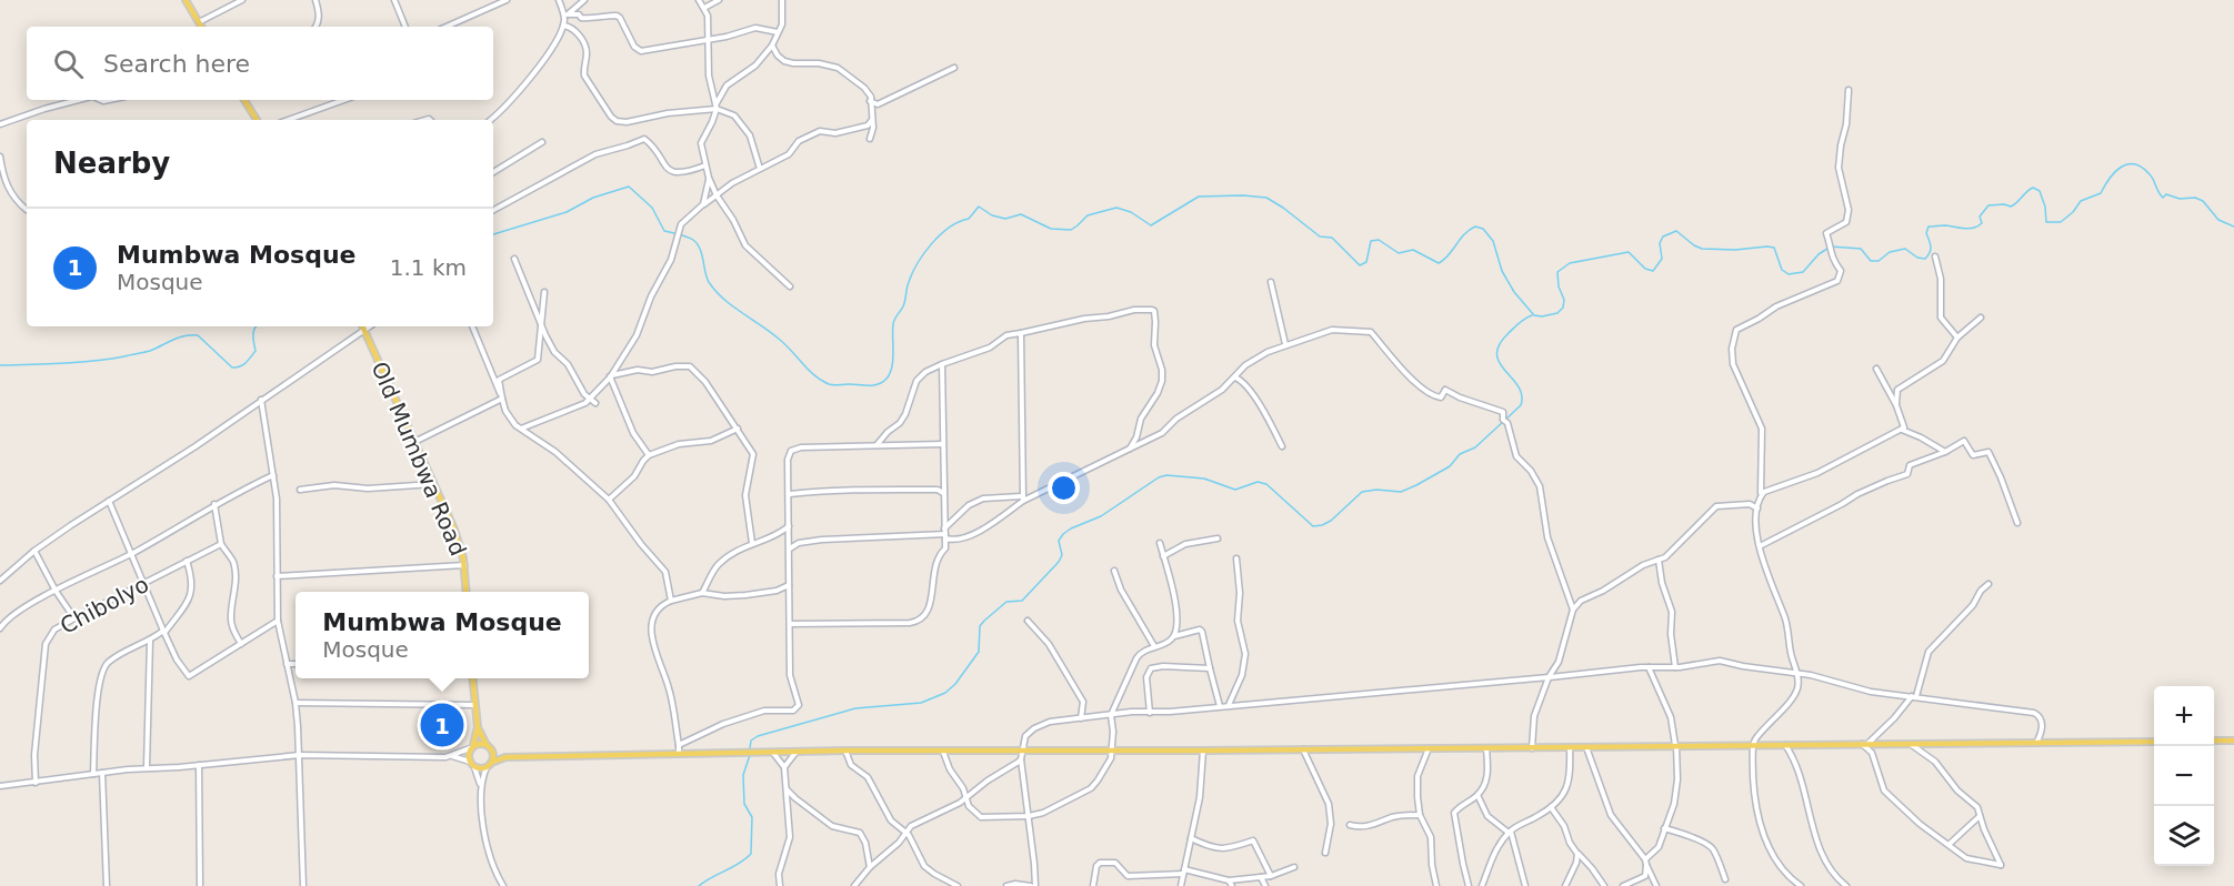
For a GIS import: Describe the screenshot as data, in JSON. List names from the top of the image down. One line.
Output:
{"streets":{"main road":["Old Mumbwa Road"],"street":["Chibolyo"]},"page":{"search":"Search here","heading":"Nearby","list":[{"mark":"1","name":"Mumbwa Mosque","note":"Mosque","value":"1.1 km"}],"popup":["Mumbwa Mosque","Mosque"],"map_buttons":["+","−"],"pins":"1"}}
